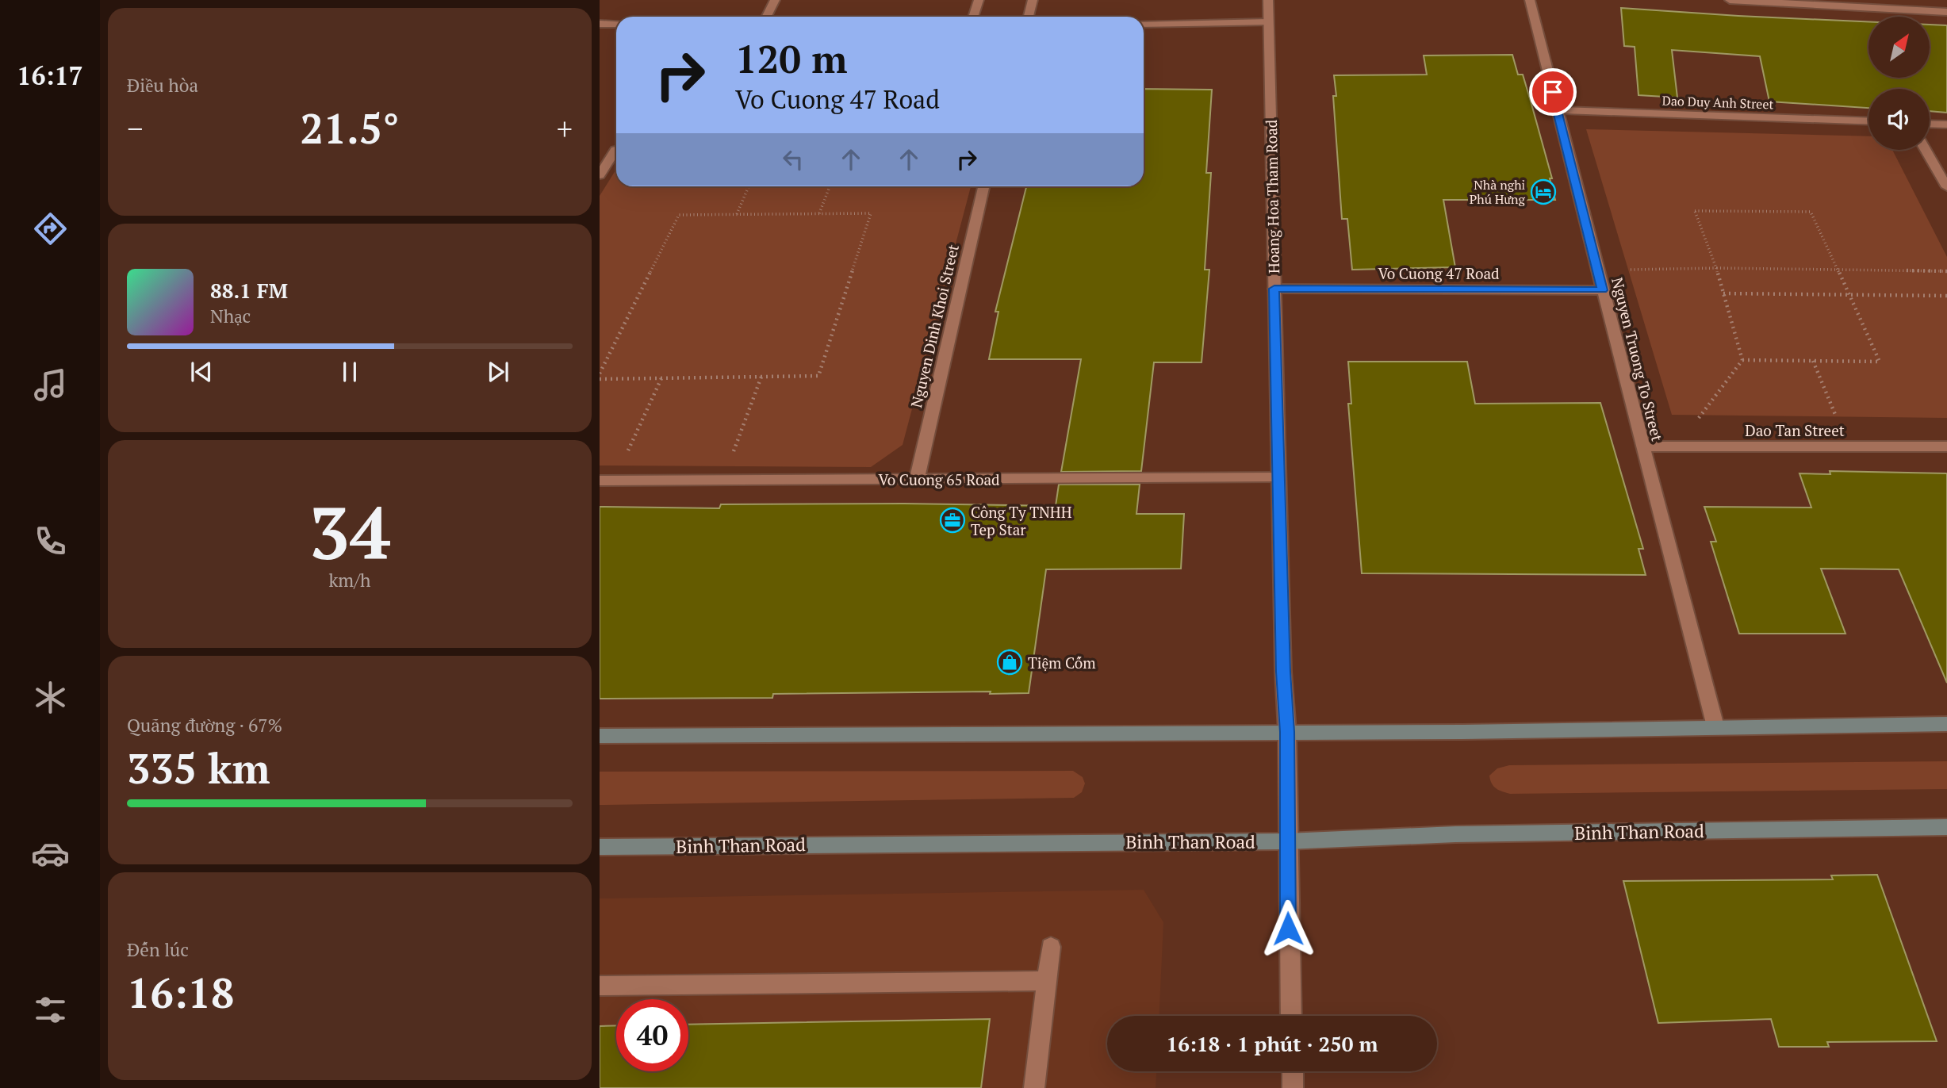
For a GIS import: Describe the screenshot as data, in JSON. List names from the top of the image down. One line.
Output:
{"streets":{"main road":["Binh Than Road"],"street":["Dao Duy Anh Street","Hoang Hoa Tham Road","Vo Cuong 47 Road","Nguyen Dinh Khoi Street","Nguyen Truong To Street","Dao Tan Street","Vo Cuong 65 Road"]},"crossings":[["Dao Duy Anh Street","Nguyen Truong To Street"],["Hoang Hoa Tham Road","Vo Cuong 47 Road"],["Hoang Hoa Tham Road","Vo Cuong 65 Road"],["Hoang Hoa Tham Road","Binh Than Road"],["Vo Cuong 47 Road","Nguyen Truong To Street"],["Nguyen Dinh Khoi Street","Vo Cuong 65 Road"],["Nguyen Truong To Street","Dao Tan Street"]],"places":{"hotel":["Nhà nghỉ Phú Hưng"],"office":["Công Ty TNHH Tep Star"],"shop":["Tiệm Cốm"]},"north":"top right","page":{"tabs":"16:17","tile":["Điều hòa",["34","km/h"],["Quãng đường · 67%","335 km"],["Đến lúc","16:18"]],"turn":["120 m","Vo Cuong 47 Road"],"heat":["−","21.5°","+"],"song":["88.1 FM","Nhạc"],"limit":"40","trip":"16:18 · 1 phút · 250 m"}}
